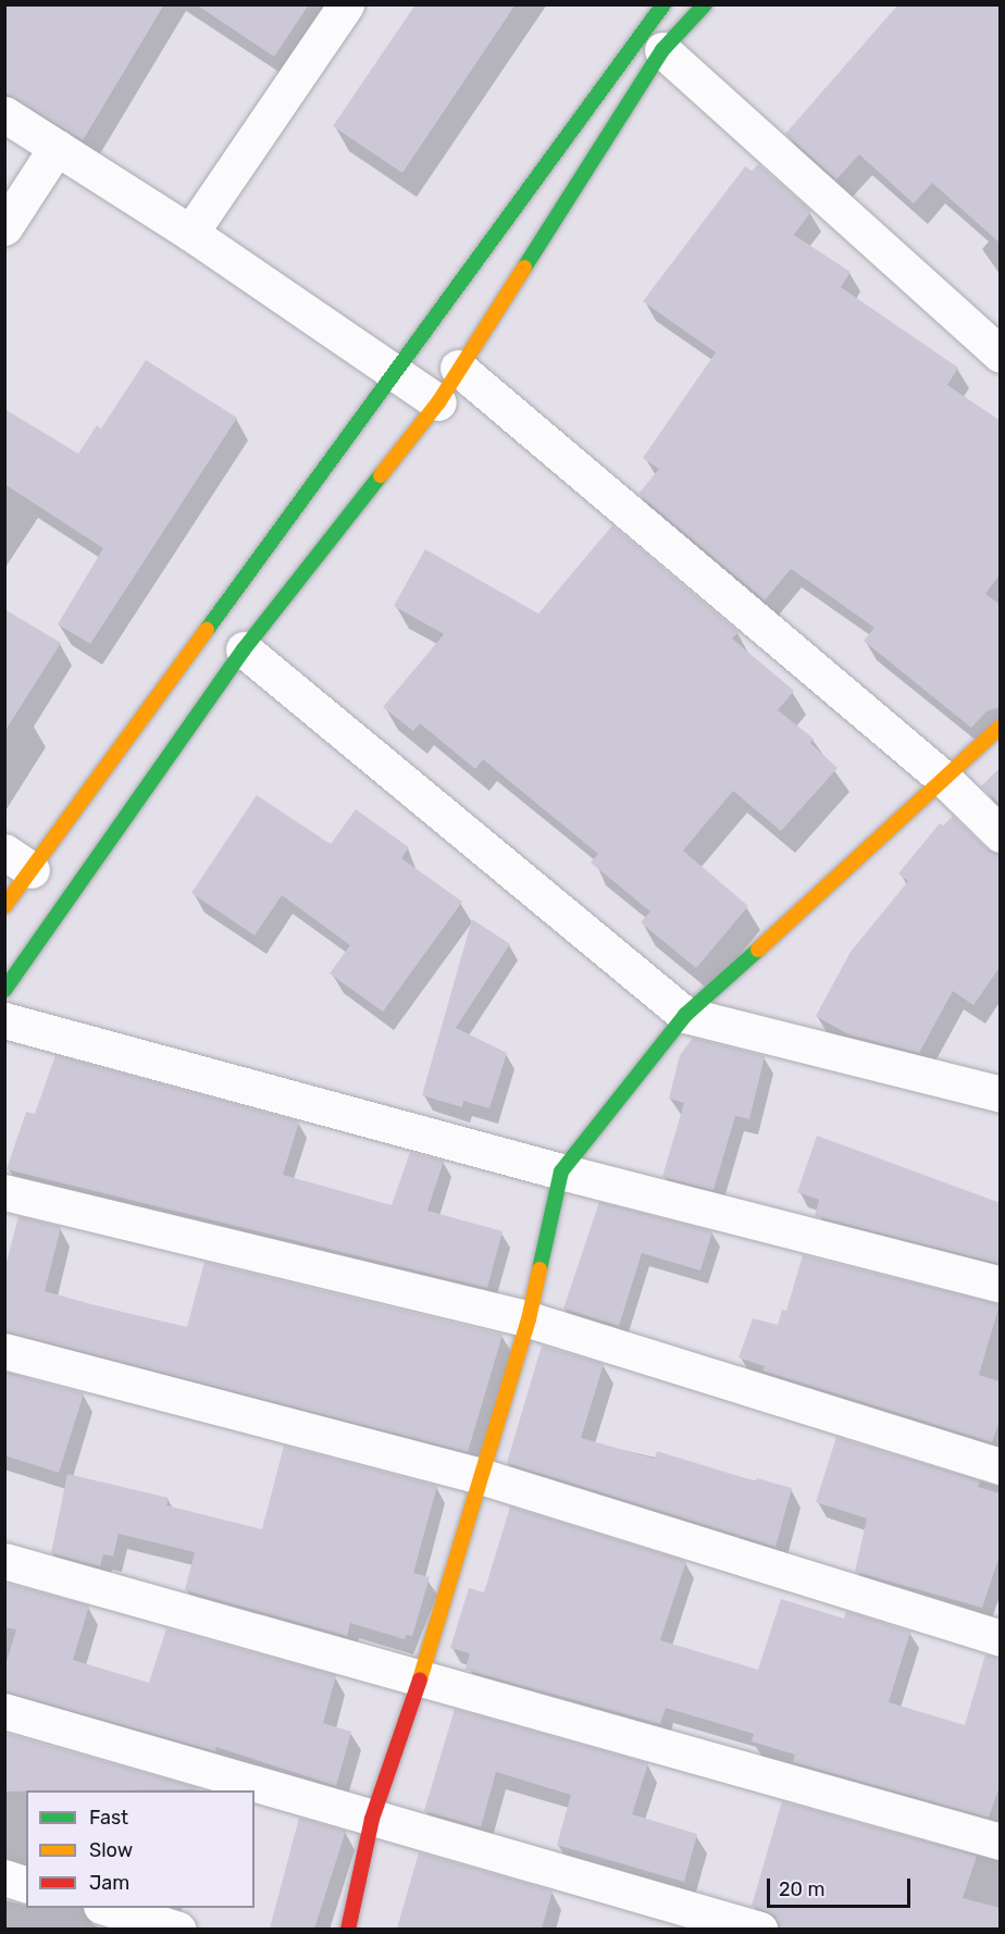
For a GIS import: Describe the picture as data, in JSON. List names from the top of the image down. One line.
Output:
{"legend":["Fast","Slow","Jam"],"scale_bar":"20 m"}
